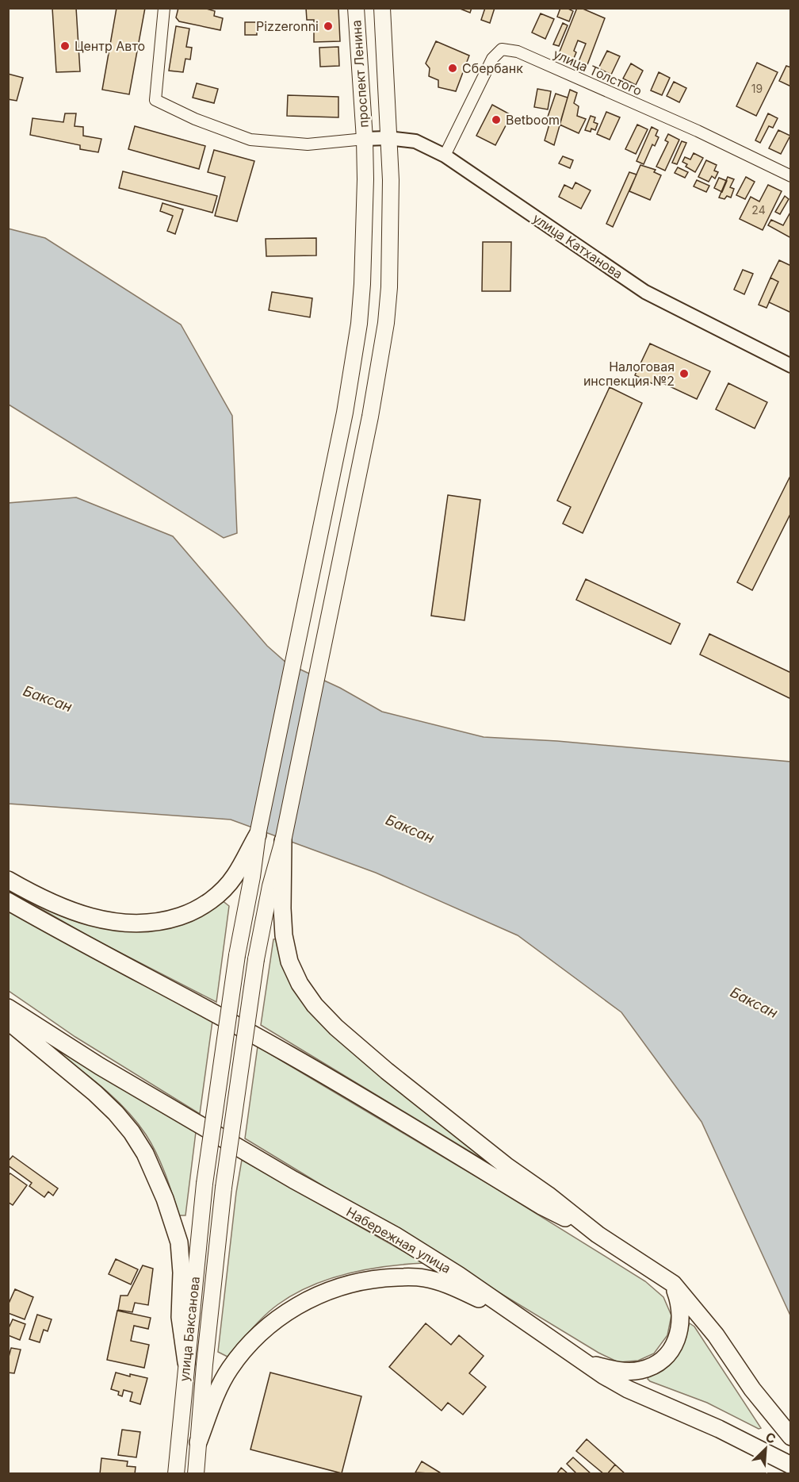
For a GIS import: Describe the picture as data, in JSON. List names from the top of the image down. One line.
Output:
{"streets":{"main road":["проспект Ленина","Набережная улица","улица Баксанова"],"street":["улица Толстого","улица Катханова"]},"crossings":[["улица Толстого","улица Катханова"],["проспект Ленина","улица Катханова"],["проспект Ленина","улица Баксанова"]],"water":["Баксан"],"places":["Pizzeronni","Центр Авто","Сбербанк","Betboom","Налоговая инспекция №2"],"house_numbers":["19","24"],"north":"top right"}
